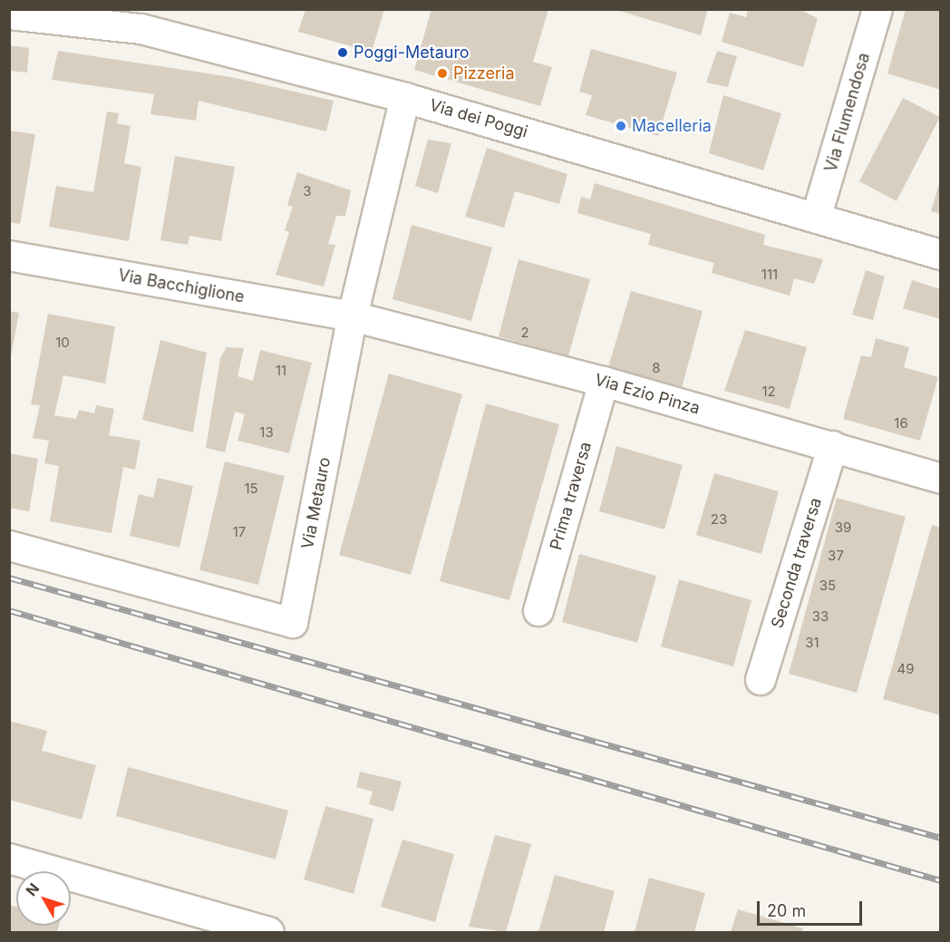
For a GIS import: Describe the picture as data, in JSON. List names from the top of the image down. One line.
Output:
{"streets":{"street":["Via Flumendosa","Via dei Poggi","Via Bacchiglione","Via Ezio Pinza","Prima traversa","Via Metauro","Seconda traversa"]},"crossings":[["Via Flumendosa","Via dei Poggi"],["Via dei Poggi","Via Metauro"],["Via Bacchiglione","Via Ezio Pinza"],["Via Bacchiglione","Via Metauro"],["Via Ezio Pinza","Prima traversa"],["Via Ezio Pinza","Via Metauro"],["Via Ezio Pinza","Seconda traversa"]],"places":["Poggi-Metauro","Pizzeria","Macelleria"],"house_numbers":["3","111","2","10","8","11","12","16","13","15","23","39","17","37","35","33","31","49"],"scale_bar":"20 m","north":"top left"}
